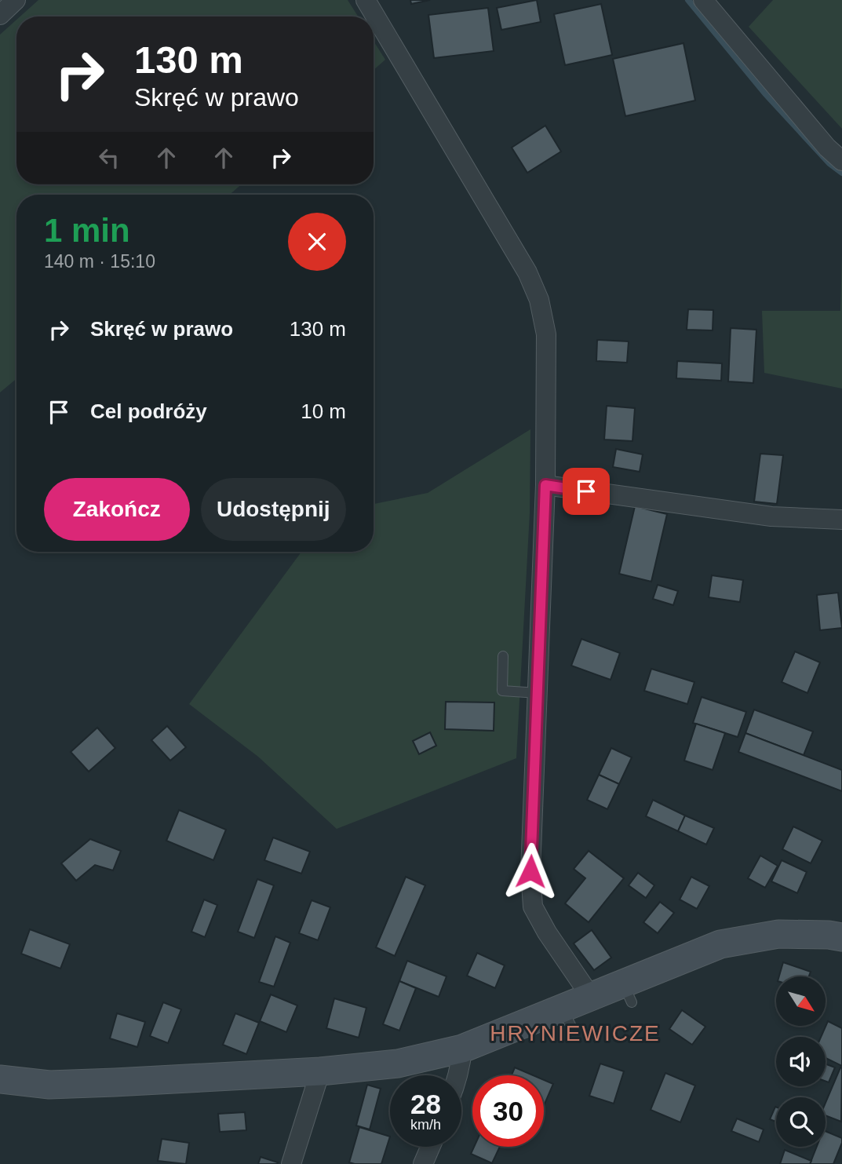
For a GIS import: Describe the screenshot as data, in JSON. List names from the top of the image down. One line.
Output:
{"districts":["HRYNIEWICZE"],"north":"bottom right","page":{"turn":["130 m","Skręć w prawo"],"heading":["1 min","140 m · 15:10"],"list":[{"name":"Skręć w prawo","value":"130 m"},{"name":"Cel podróży","value":"10 m"}],"buttons":["Zakończ","Udostępnij"],"speed":"28 km/h","limit":"30"}}
